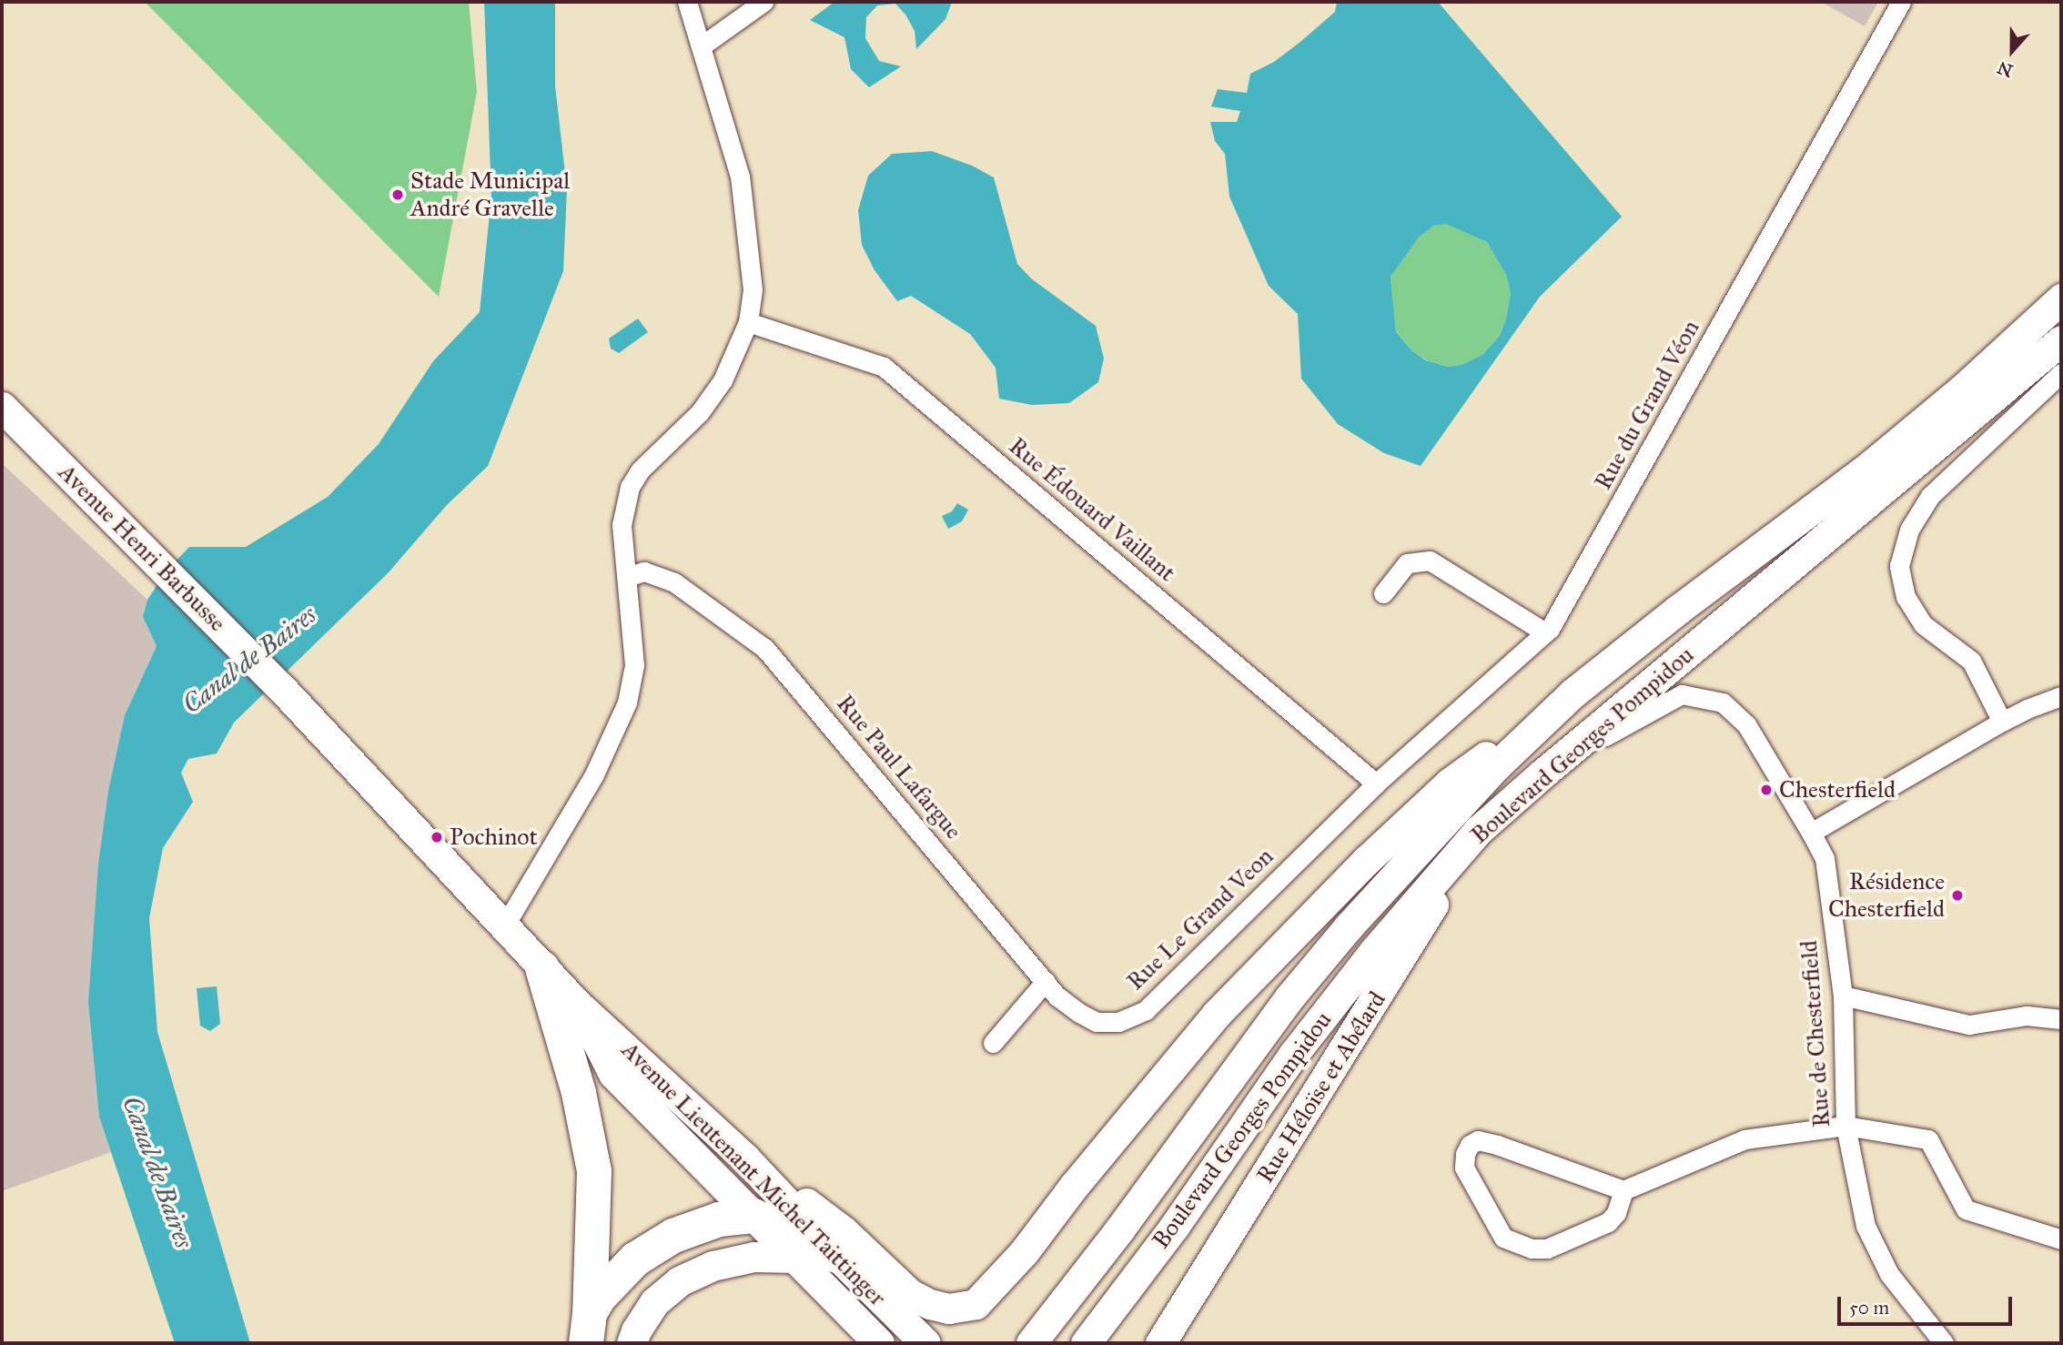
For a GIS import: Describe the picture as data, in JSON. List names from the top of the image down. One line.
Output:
{"streets":{"main road":["Avenue Henri Barbusse","Boulevard Georges Pompidou","Rue Héloïse et Abélard","Avenue Lieutenant Michel Taittinger"],"street":["Rue du Grand Véon","Rue Édouard Vaillant","Rue Paul Lafargue","Rue Le Grand Veon","Rue de Chesterfield"]},"crossings":[["Rue du Grand Véon","Rue Édouard Vaillant"],["Rue du Grand Véon","Rue Le Grand Veon"],["Rue Édouard Vaillant","Rue Le Grand Veon"],["Avenue Henri Barbusse","Avenue Lieutenant Michel Taittinger"],["Boulevard Georges Pompidou","Rue de Chesterfield"],["Boulevard Georges Pompidou","Rue Héloïse et Abélard"],["Boulevard Georges Pompidou","Avenue Lieutenant Michel Taittinger"],["Rue Paul Lafargue","Rue Le Grand Veon"]],"water":["Canal de Baires"],"places":["Stade Municipal André Gravelle","Chesterfield","Pochinot","Résidence Chesterfield"],"scale_bar":"50 m","north":"bottom"}
